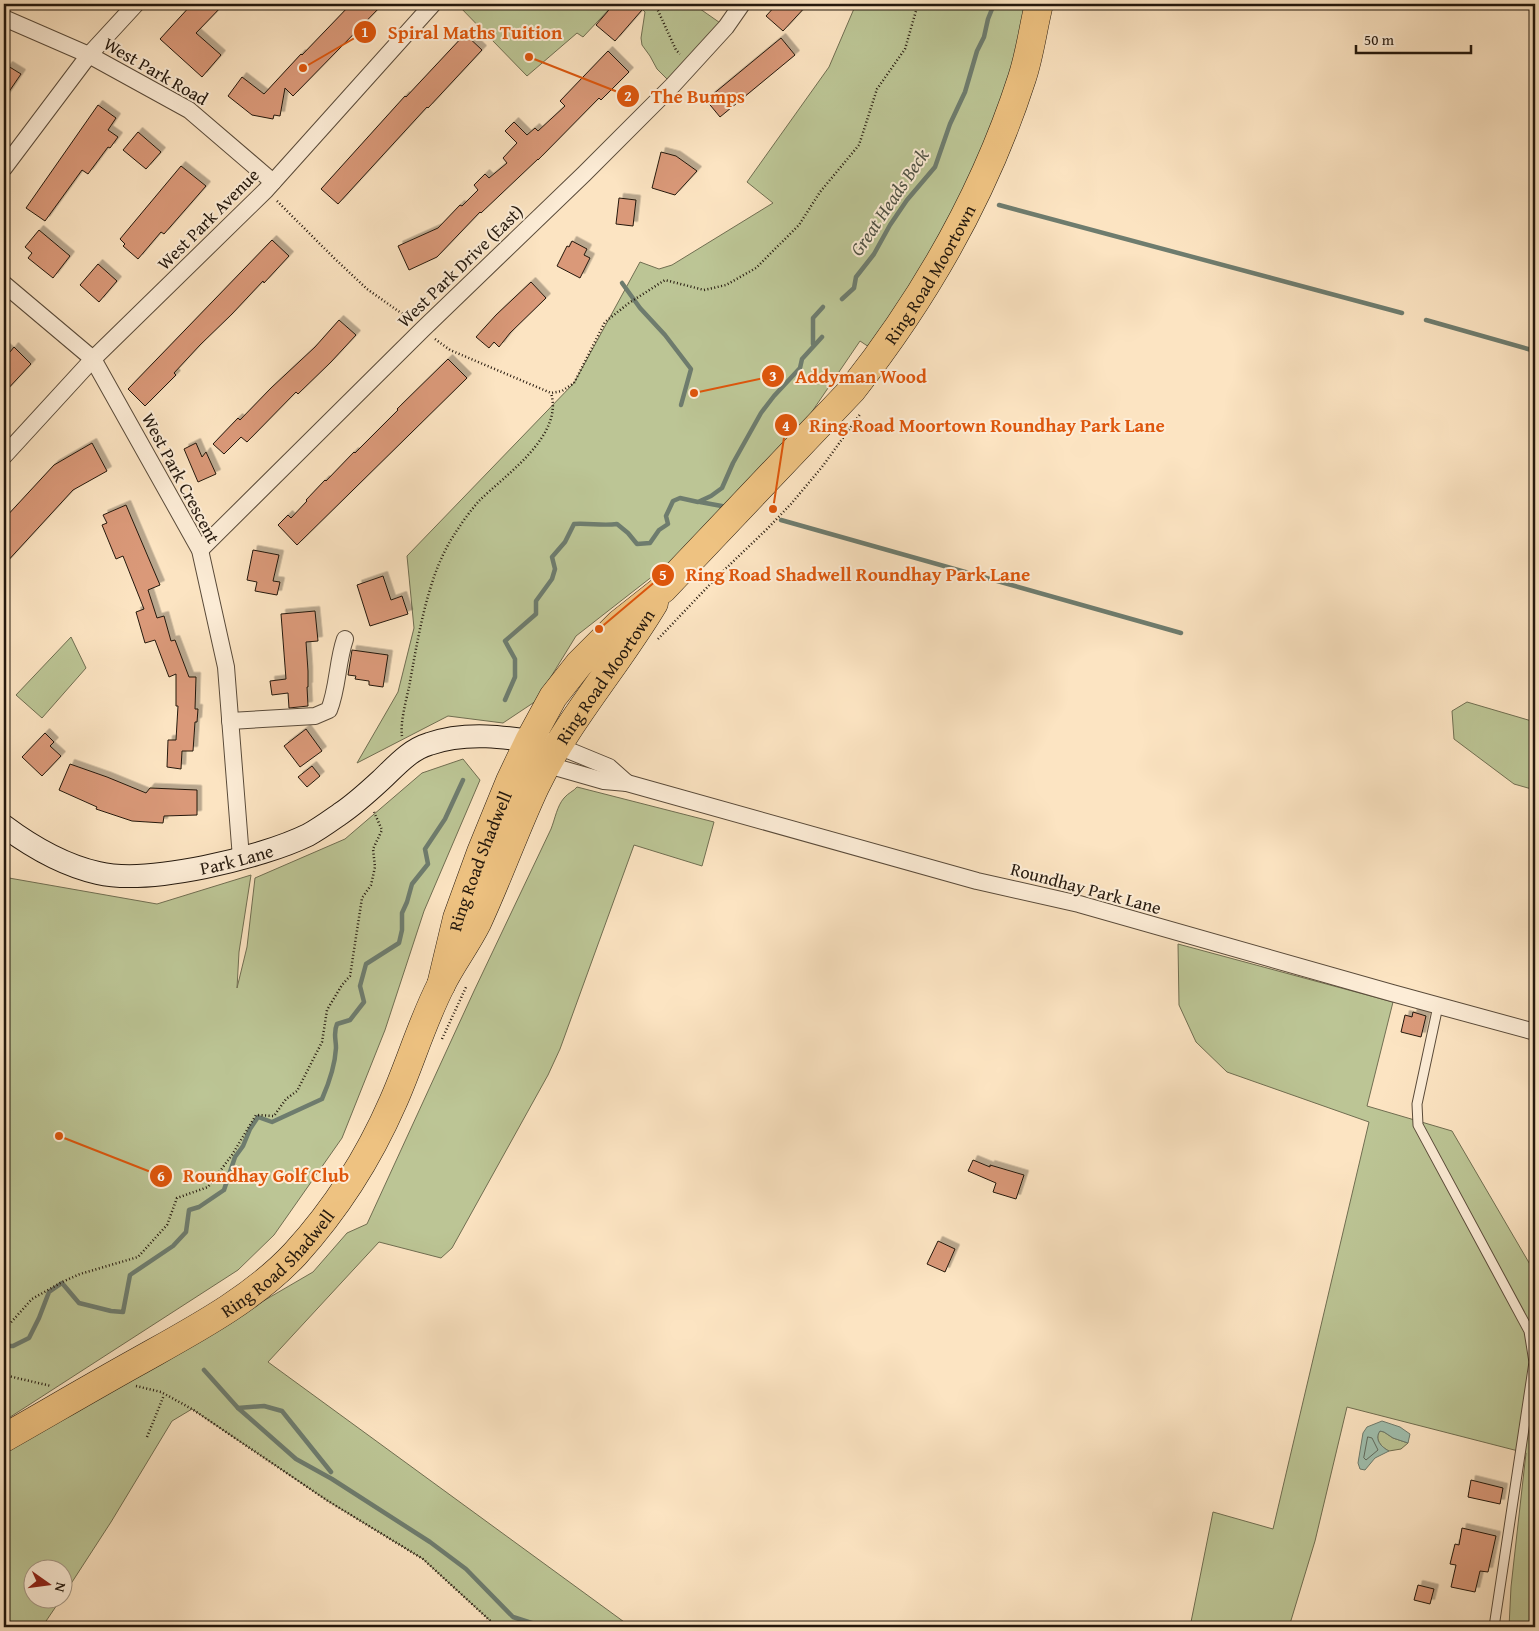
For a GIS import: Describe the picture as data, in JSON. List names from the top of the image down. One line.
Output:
{"streets":{"highway":["Ring Road Moortown","Ring Road Shadwell"],"street":["West Park Road","West Park Avenue","West Park Drive (East)","West Park Crescent","Park Lane","Roundhay Park Lane"]},"crossings":[["West Park Road","West Park Avenue"],["West Park Avenue","West Park Crescent"],["West Park Drive (East)","West Park Crescent"],["Ring Road Moortown","Park Lane"],["Ring Road Moortown","Ring Road Shadwell"],["Ring Road Moortown","Roundhay Park Lane"],["West Park Crescent","Park Lane"],["Park Lane","Ring Road Shadwell"],["Park Lane","Roundhay Park Lane"],["Ring Road Shadwell","Roundhay Park Lane"]],"water":["Great Heads Beck"],"places":["The Bumps","Spiral Maths Tuition","Addyman Wood","Ring Road Moortown Roundhay Park Lane","Ring Road Shadwell Roundhay Park Lane","Roundhay Golf Club"],"scale_bar":"50 m","north":"right"}
